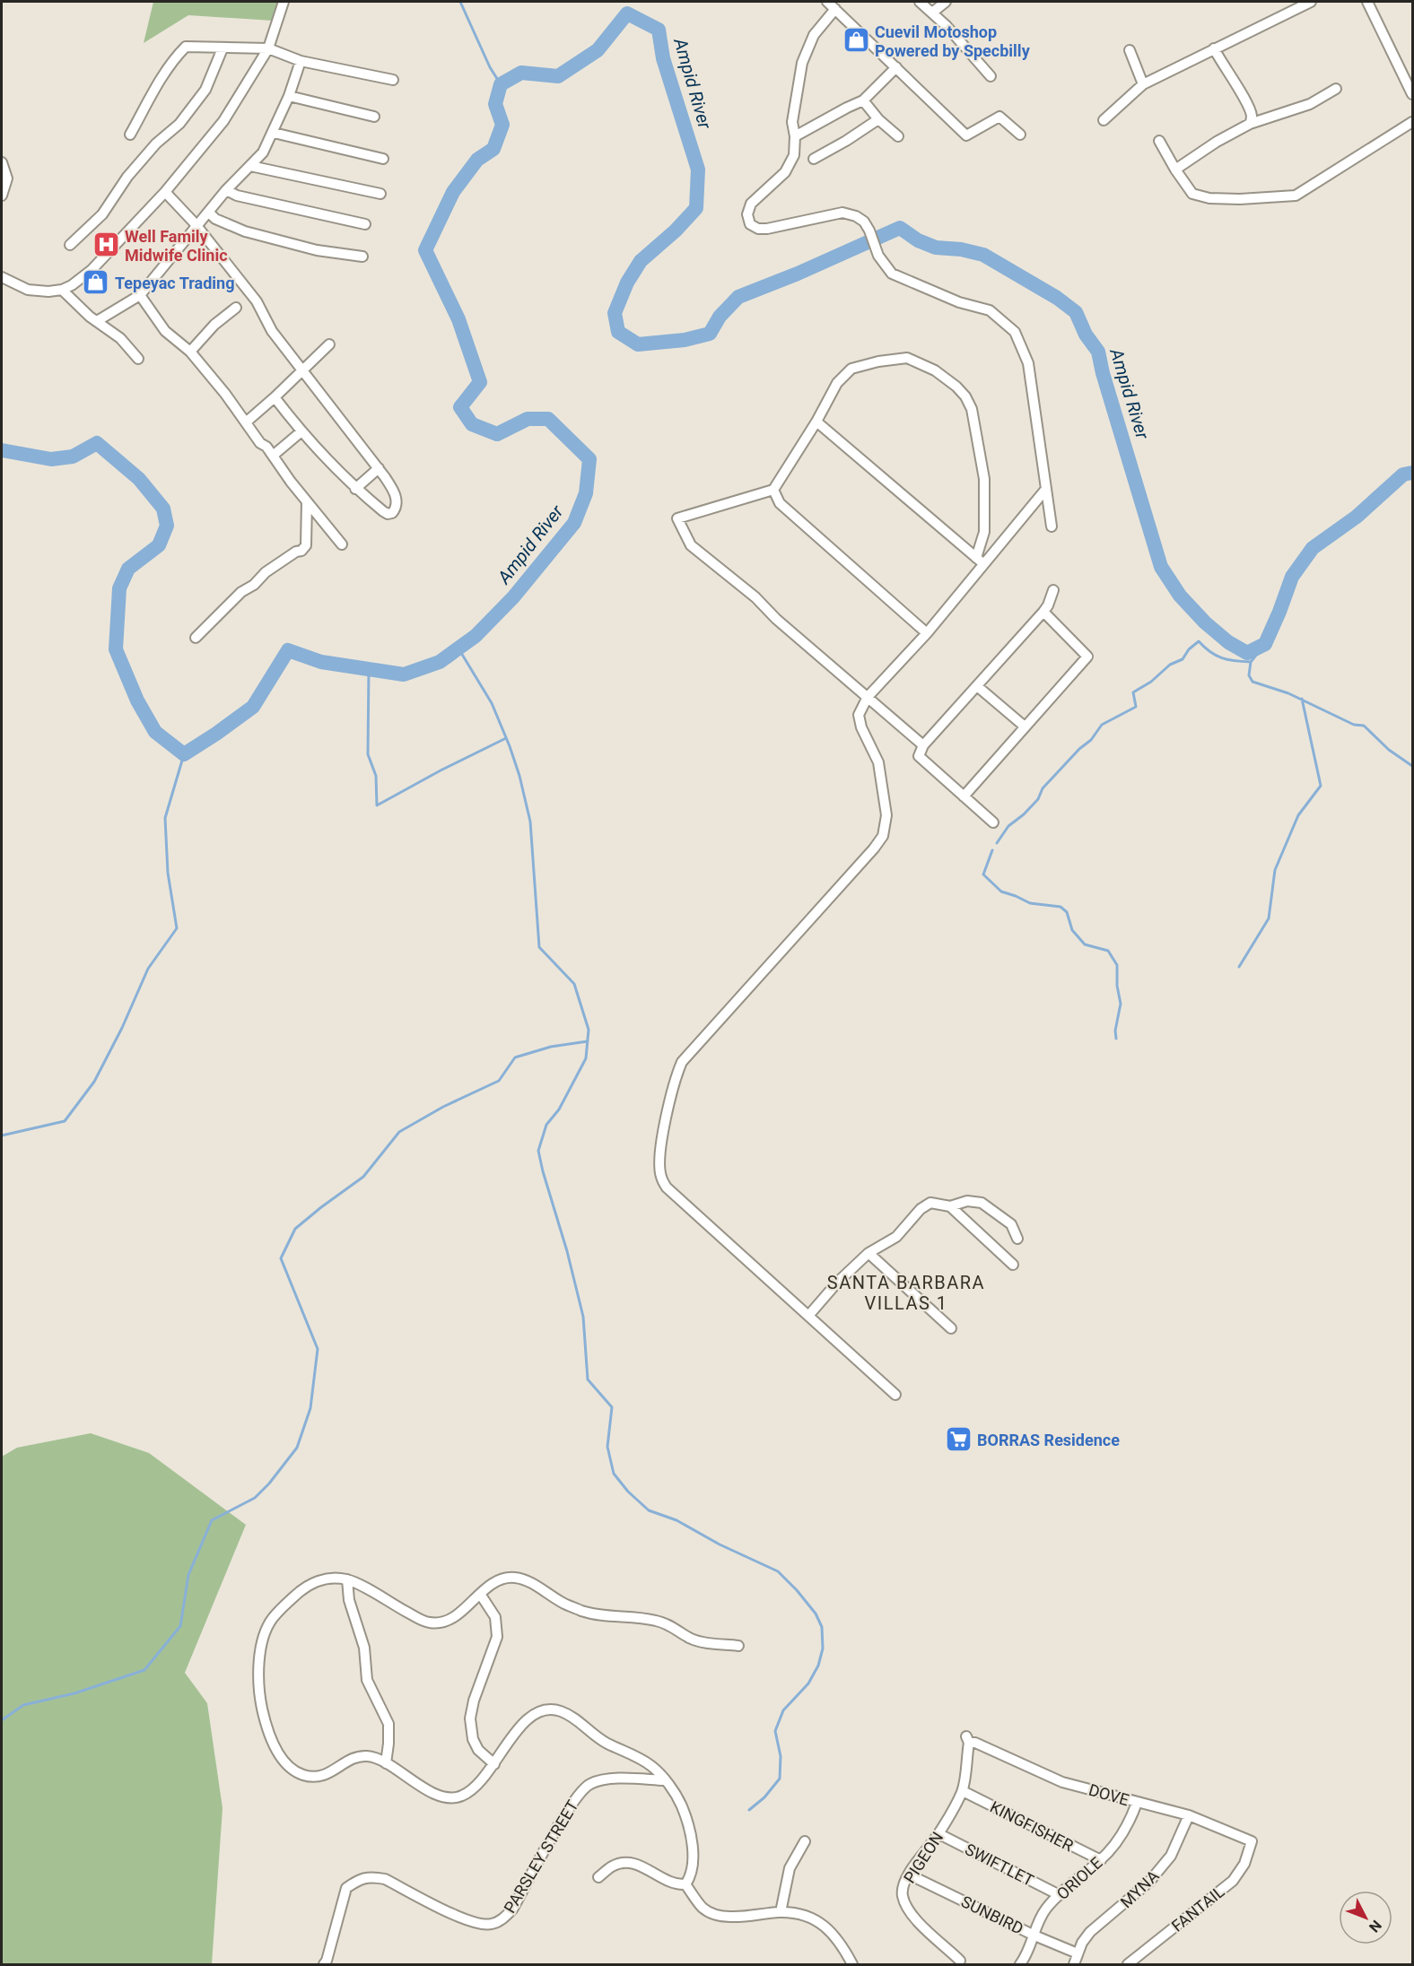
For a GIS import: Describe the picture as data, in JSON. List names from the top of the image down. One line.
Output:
{"streets":{"street":["DOVE","KINGFISHER","PARSLEY STREET","PIGEON","SWIFTLET","ORIOLE","MYNA","FANTAIL","SUNBIRD"]},"crossings":[["DOVE","PIGEON"],["DOVE","ORIOLE"],["DOVE","MYNA"],["DOVE","FANTAIL"],["KINGFISHER","PIGEON"],["KINGFISHER","ORIOLE"],["PIGEON","SWIFTLET"],["PIGEON","SUNBIRD"],["SWIFTLET","ORIOLE"],["ORIOLE","SUNBIRD"],["MYNA","SUNBIRD"]],"districts":["SANTA BARBARA VILLAS 1"],"water":["Ampid River"],"places":{"shop":["Cuevil Motoshop Powered by Specbilly","Tepeyac Trading"],"hospital":["Well Family Midwife Clinic"],"supermarket":["BORRAS Residence"]},"north":"bottom right"}
